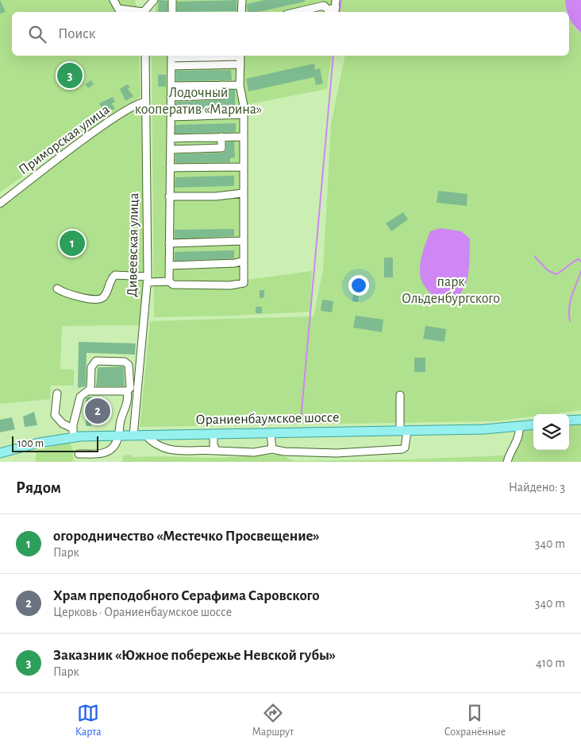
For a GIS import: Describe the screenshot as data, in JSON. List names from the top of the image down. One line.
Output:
{"streets":{"main road":["Ораниенбаумское шоссе"],"street":["Приморская улица","Дивеевская улица"]},"crossings":[["Приморская улица","Дивеевская улица"],["Дивеевская улица","Ораниенбаумское шоссе"]],"parks":["Лодочный кооператив «Марина»","парк Ольденбургского"],"scale_bar":"100 m","page":{"search":"Поиск","pins":["3","1","2"],"scale":"100 m","heading":["Рядом","Найдено: 3"],"list":[{"mark":"1","name":"огородничество «Местечко Просвещение»","note":"Парк","value":"340 m"},{"mark":"2","name":"Храм преподобного Серафима Саровского","note":"Церковь · Ораниенбаумское шоссе","value":"340 m"},{"mark":"3","name":"Заказник «Южное побережье Невской губы»","note":"Парк","value":"410 m"}],"nav":["Карта","Маршрут","Сохранённые"]}}
